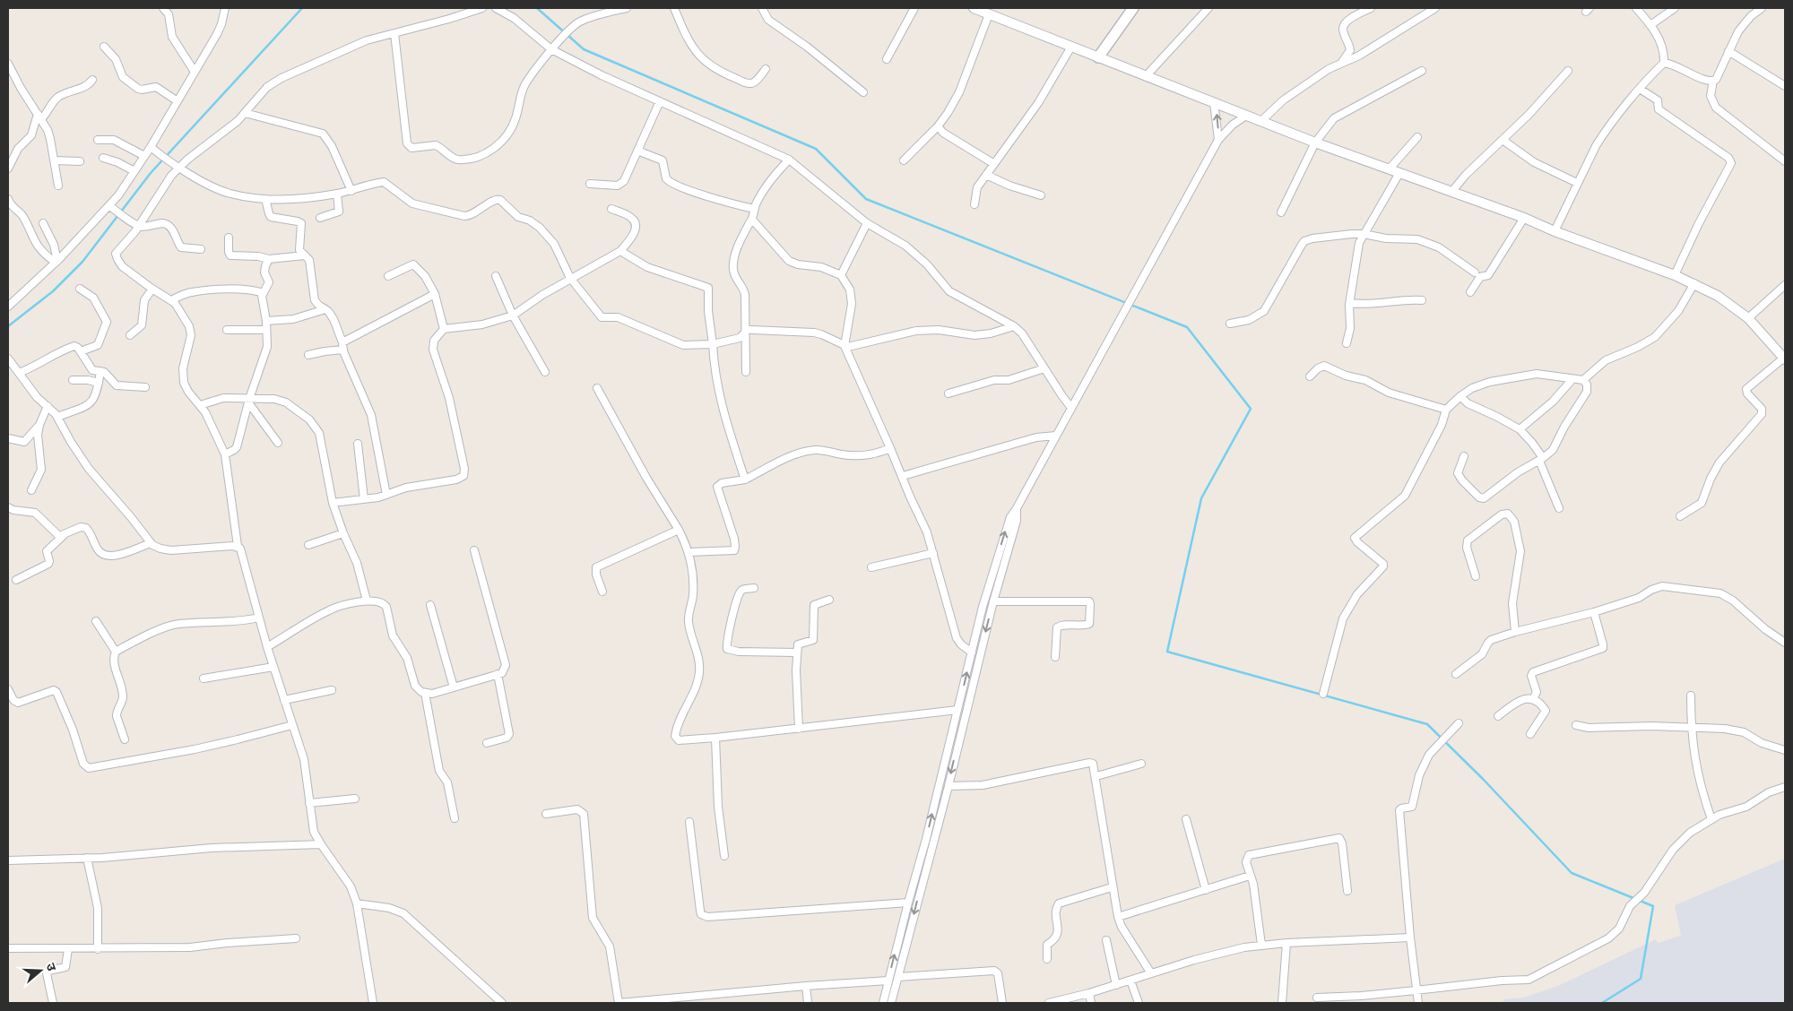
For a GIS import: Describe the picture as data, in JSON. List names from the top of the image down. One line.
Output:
{"north":"right"}
